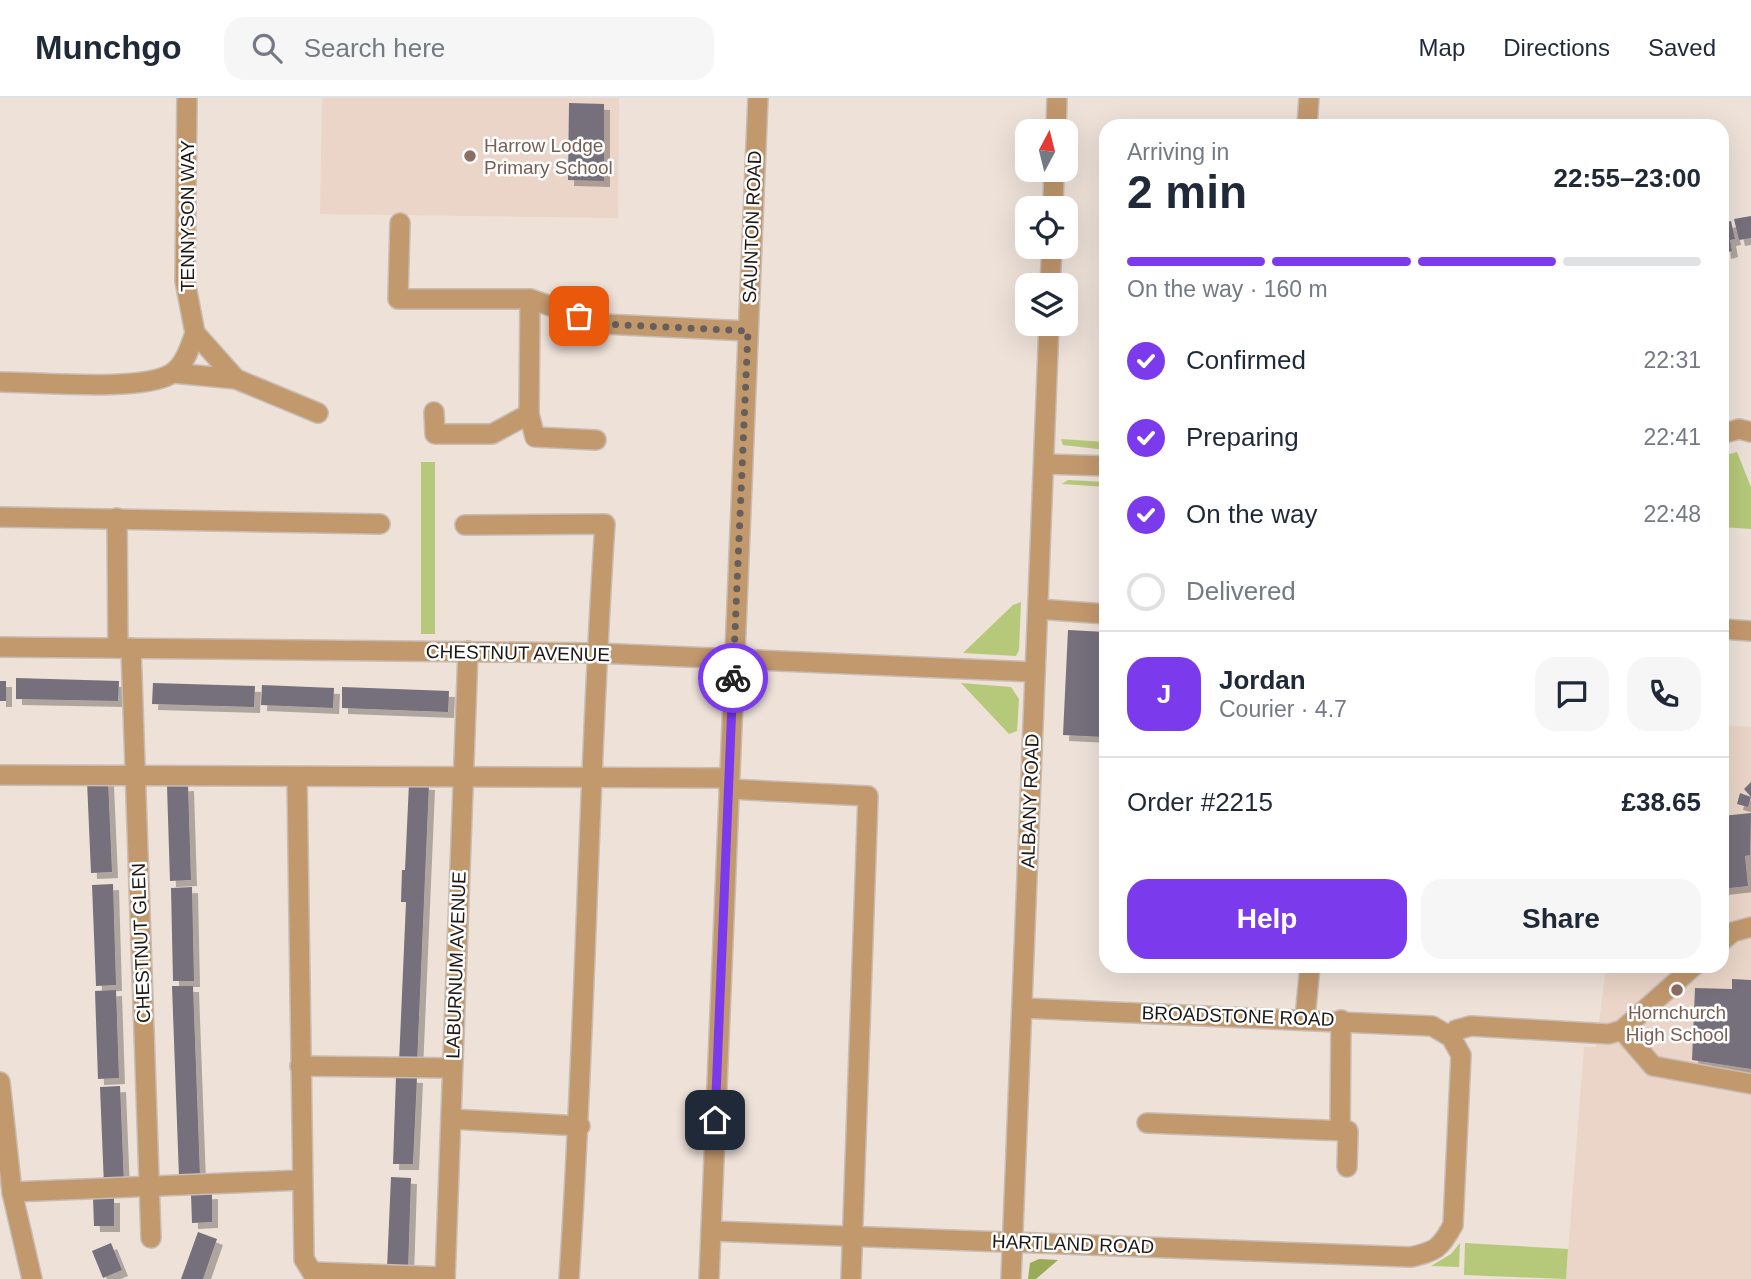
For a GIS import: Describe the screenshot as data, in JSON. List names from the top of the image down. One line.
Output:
{"streets":{"street":["TENNYSON WAY","SAUNTON ROAD","CHESTNUT AVENUE","ALBANY ROAD","CHESTNUT GLEN","LABURNUM AVENUE","BROADSTONE ROAD","HARTLAND ROAD"]},"crossings":[["SAUNTON ROAD","CHESTNUT AVENUE"],["SAUNTON ROAD","HARTLAND ROAD"],["CHESTNUT AVENUE","ALBANY ROAD"],["CHESTNUT AVENUE","CHESTNUT GLEN"],["CHESTNUT AVENUE","LABURNUM AVENUE"],["ALBANY ROAD","BROADSTONE ROAD"],["ALBANY ROAD","HARTLAND ROAD"],["BROADSTONE ROAD","HARTLAND ROAD"]],"places":["Harrow Lodge Primary School","Hornchurch High School"],"north":"top","page":{"header":"Munchgo","search":"Search here","nav":["Map","Directions","Saved"],"heading":["2 min","Arriving in","22:55–23:00"],"panel":["Jordan","Courier · 4.7","Order #2215","£38.65"],"bar":"On the way · 160 m","list":[["Confirmed","22:31"],["Preparing","22:41"],["On the way","22:48"],"Delivered"],"round":"J","buttons":["Help","Share"]}}
